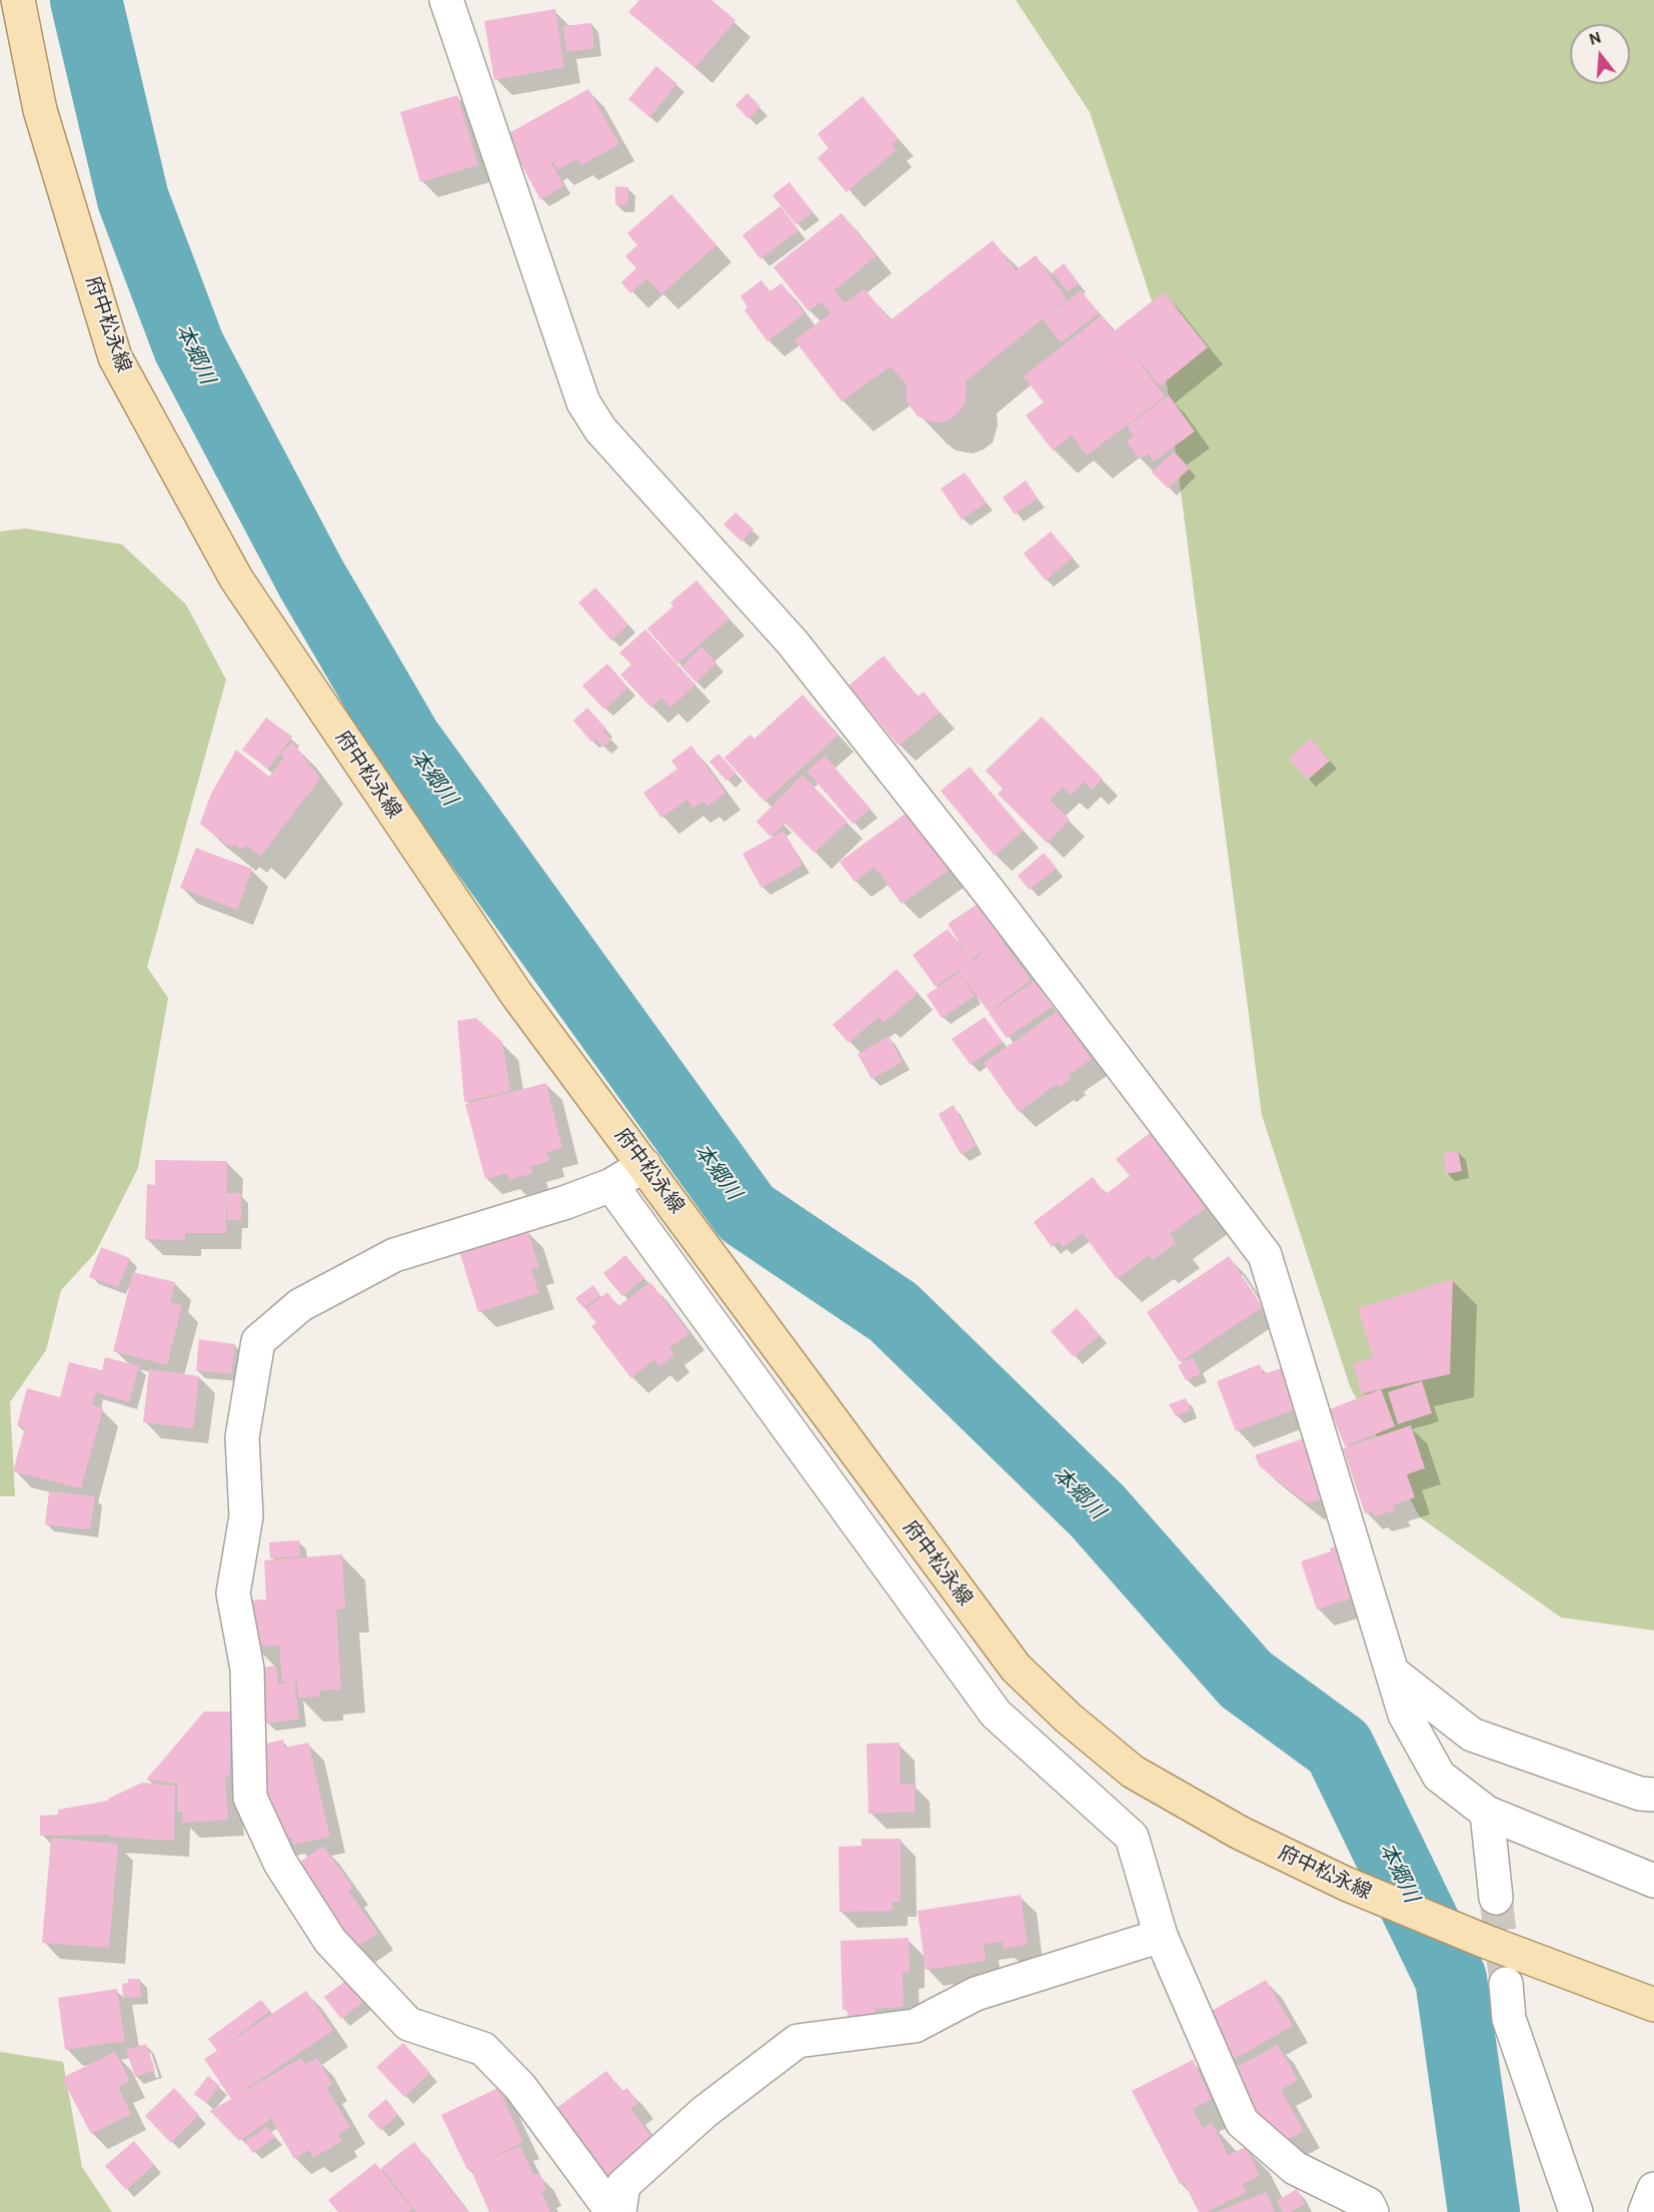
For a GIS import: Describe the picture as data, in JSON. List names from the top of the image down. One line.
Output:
{"streets":{"main road":["府中松永線"]},"water":["本郷川"],"north":"top"}
